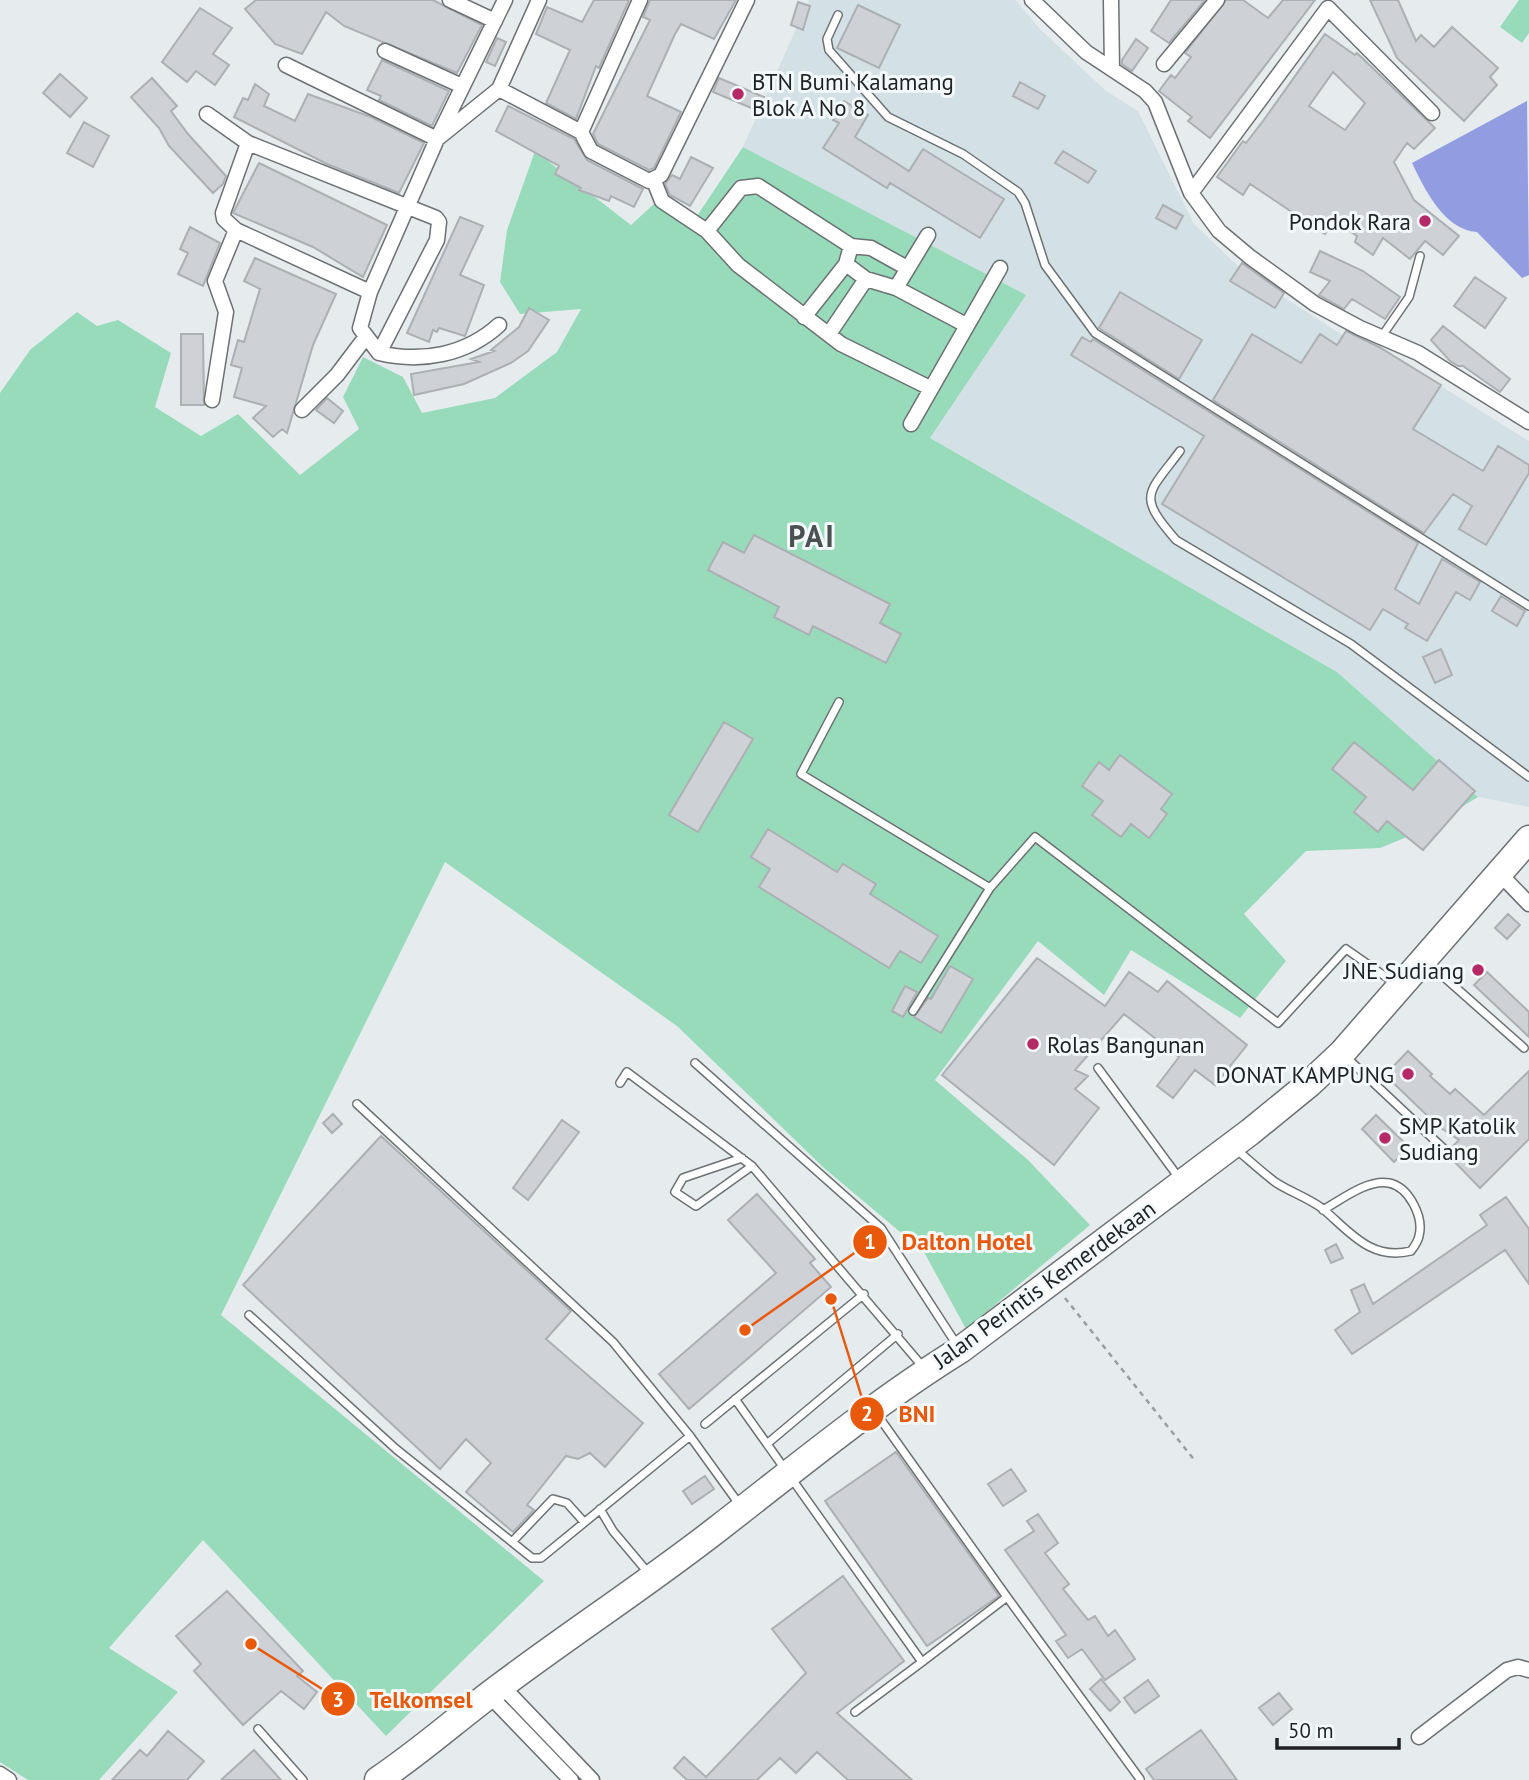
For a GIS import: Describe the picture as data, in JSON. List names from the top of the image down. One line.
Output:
{"streets":{"highway":["Jalan Perintis Kemerdekaan"]},"districts":["PAI"],"places":["BTN Bumi Kalamang Blok A No 8","Pondok Rara","JNE Sudiang","Rolas Bangunan","DONAT KAMPUNG","SMP Katolik Sudiang","BNI","Dalton Hotel","Telkomsel"],"scale_bar":"50 m"}
